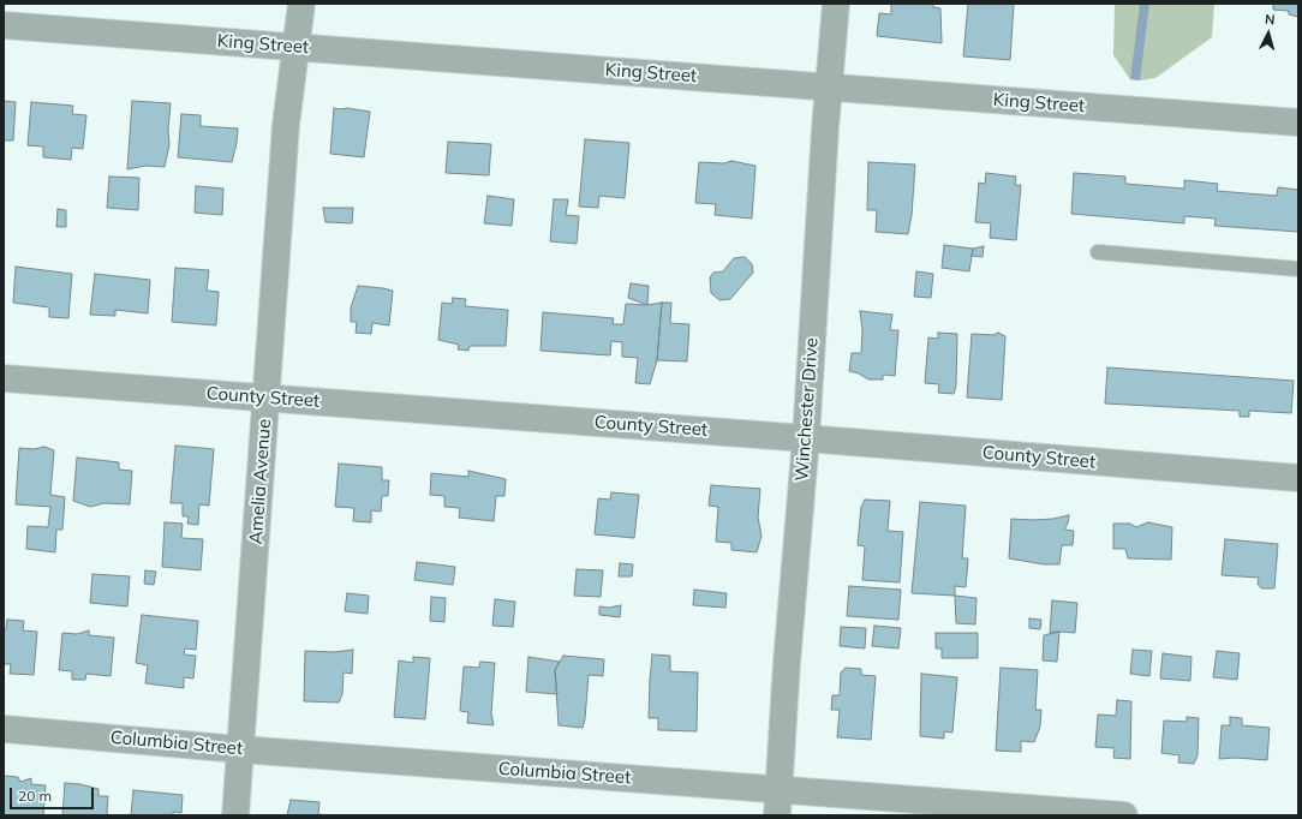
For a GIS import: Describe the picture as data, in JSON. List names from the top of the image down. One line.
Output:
{"streets":{"street":["King Street","County Street","Winchester Drive","Amelia Avenue","Columbia Street"]},"crossings":[["King Street","Winchester Drive"],["King Street","Amelia Avenue"],["County Street","Winchester Drive"],["County Street","Amelia Avenue"],["Winchester Drive","Columbia Street"],["Amelia Avenue","Columbia Street"]],"scale_bar":"20 m","north":"top"}
